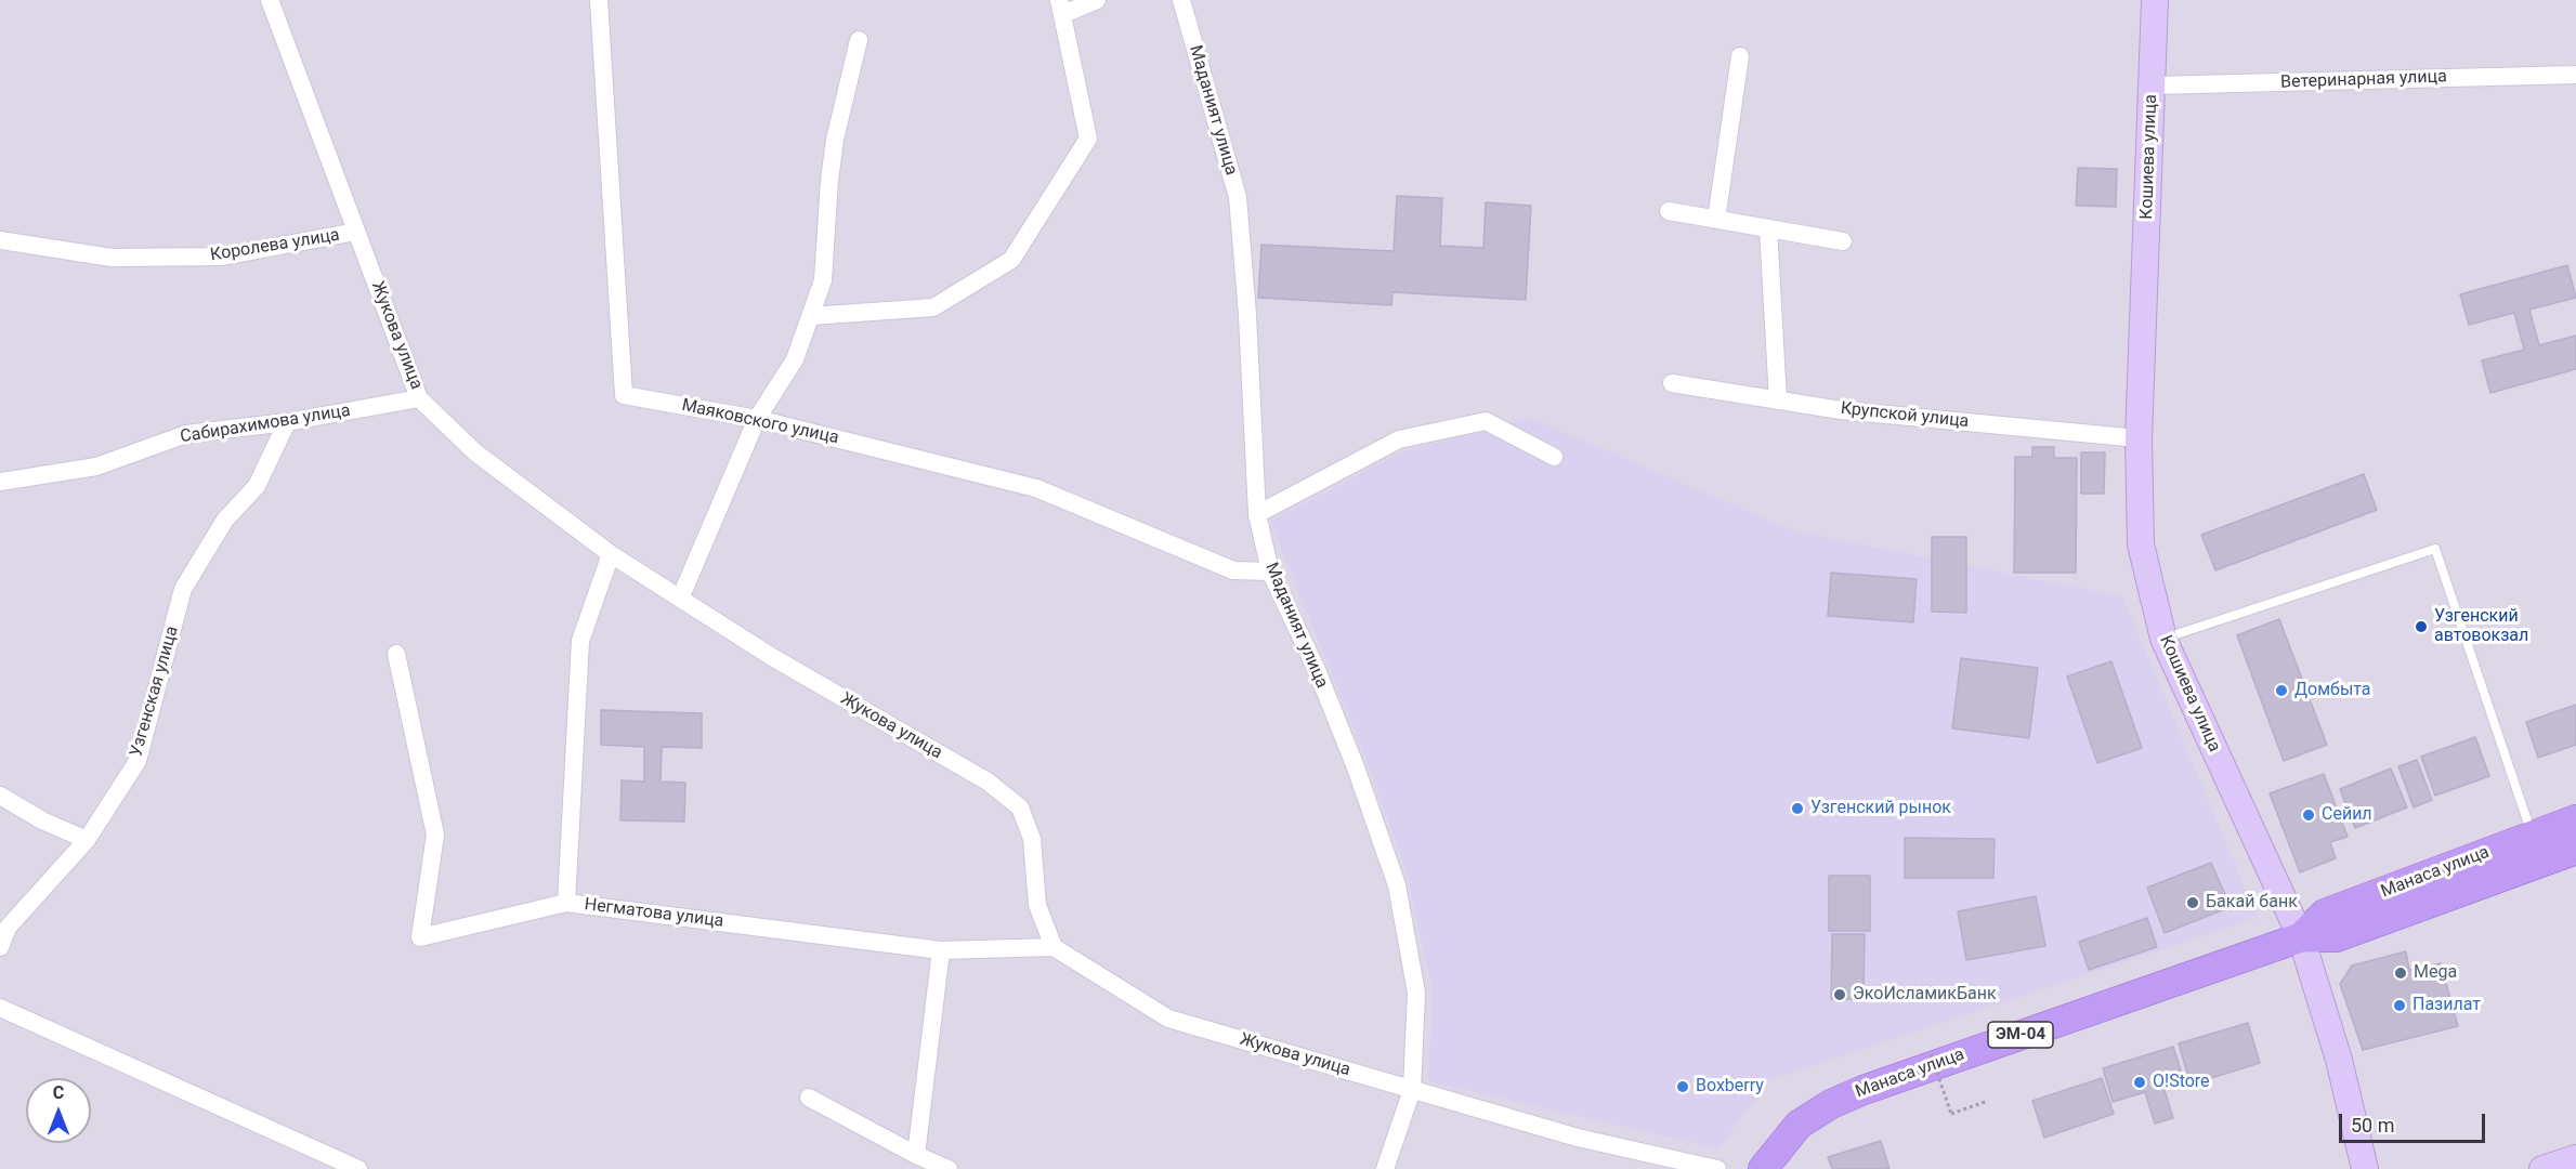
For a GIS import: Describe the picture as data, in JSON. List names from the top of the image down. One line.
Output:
{"streets":{"main road":["Манаса улица","ЭМ-04"],"street":["Ветеринарная улица","Маданият улица","Кошиева улица","Королева улица","Жукова улица","Крупской улица","Маяковского улица","Сабирахимова улица","Узгенская улица","Негматова улица"]},"crossings":[["Ветеринарная улица","Кошиева улица"],["Маданият улица","Жукова улица"],["Маданият улица","Маяковского улица"],["Кошиева улица","Крупской улица"],["Кошиева улица","Манаса улица"],["Королева улица","Жукова улица"],["Жукова улица","Сабирахимова улица"],["Жукова улица","Негматова улица"],["Сабирахимова улица","Узгенская улица"]],"places":["Узгенский автовокзал","Домбыта","Узгенский рынок","Сейил","Бакай банк","Mega","ЭкоИсламикБанк","Пазилат","O!Store","Boxberry"],"scale_bar":"50 m","north":"top"}
